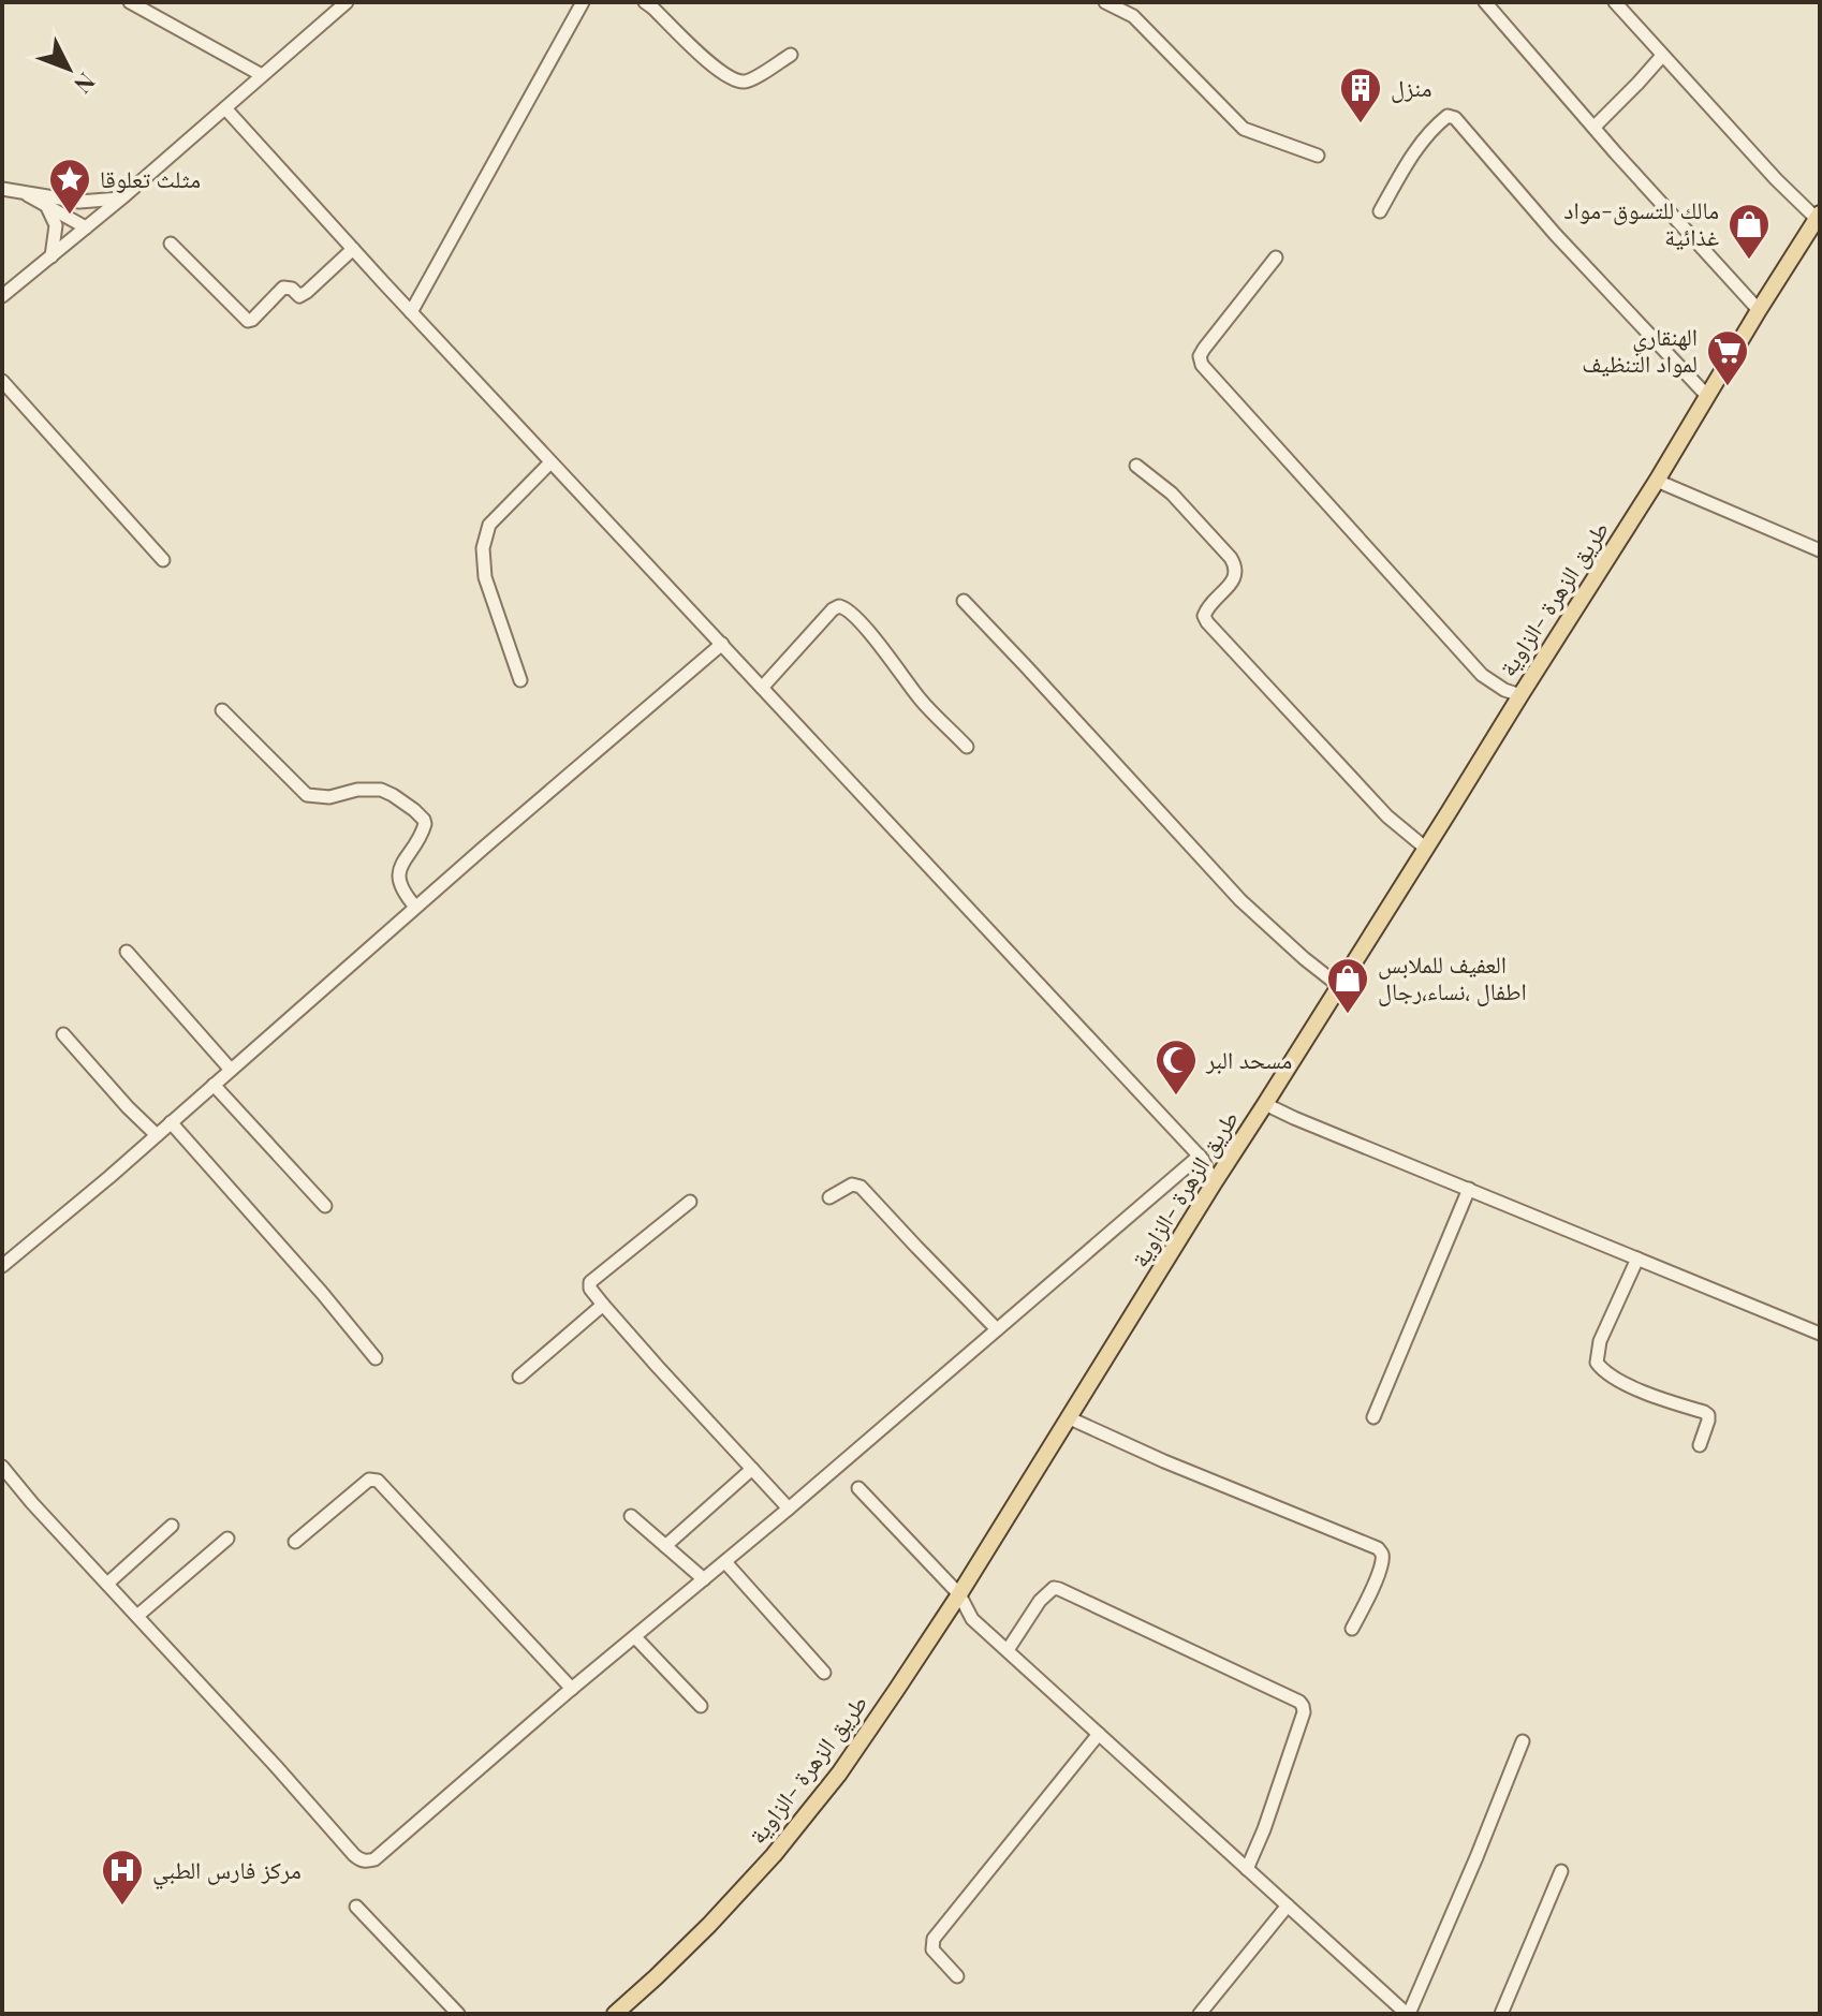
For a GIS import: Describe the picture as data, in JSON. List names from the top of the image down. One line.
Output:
{"streets":{"main road":["طريق الزهرة -الزاوية"]},"places":{"building":["منزل"],"place":["مثلث تعلوقا"],"shop":["مالك للتسوق-مواد غذائية","العفيف للملابس اطفال ،نساء،رجال"],"supermarket":["الهنقاري لمواد التنظيف"],"mosque":["مسحد البر"],"hospital":["مركز فارس الطبي"]},"north":"bottom right"}
